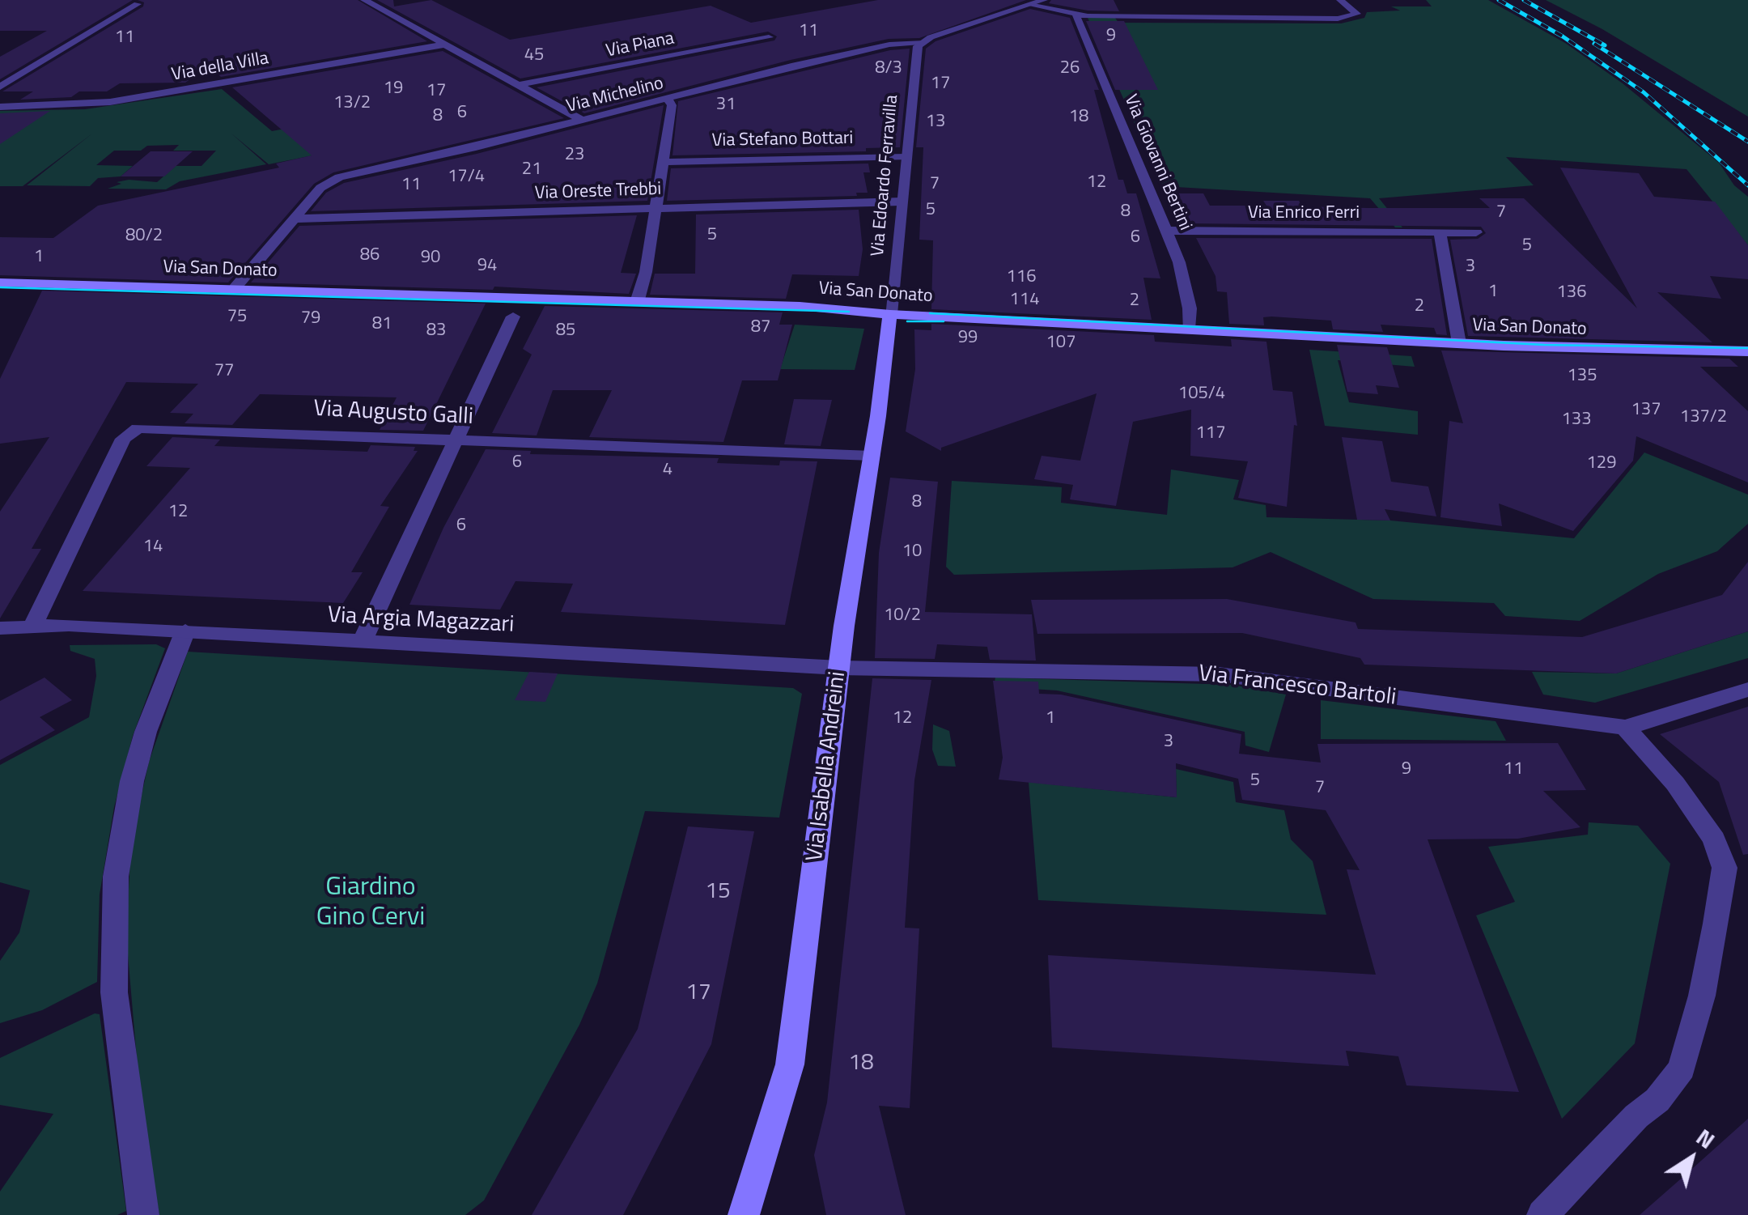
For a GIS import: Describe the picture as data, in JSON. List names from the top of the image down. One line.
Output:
{"streets":{"main road":["Via San Donato","Via Isabella Andreini"],"street":["Via Piana","Via della Villa","Via Michelino","Via Stefano Bottari","Via Giovanni Bertini","Via Edoardo Ferravilla","Via Oreste Trebbi","Via Enrico Ferri","Via Augusto Galli","Via Argia Magazzari","Via Francesco Bartoli"]},"crossings":[["Via Michelino","Via Edoardo Ferravilla"],["Via Michelino","Via Oreste Trebbi"],["Via Michelino","Via San Donato"],["Via Stefano Bottari","Via Edoardo Ferravilla"],["Via Giovanni Bertini","Via Enrico Ferri"],["Via Giovanni Bertini","Via San Donato"],["Via Edoardo Ferravilla","Via Oreste Trebbi"],["Via Edoardo Ferravilla","Via San Donato"],["Via Edoardo Ferravilla","Via Isabella Andreini"],["Via San Donato","Via Isabella Andreini"],["Via Augusto Galli","Via Argia Magazzari"],["Via Augusto Galli","Via Isabella Andreini"],["Via Argia Magazzari","Via Francesco Bartoli"],["Via Argia Magazzari","Via Isabella Andreini"],["Via Francesco Bartoli","Via Isabella Andreini"]],"parks":["Giardino Gino Cervi"],"house_numbers":["11","9","11","45","8/3","26","17","19","17","13/2","31","6","8","18","13","23","21","17/4","12","7","11","5","8","7","5","80/2","6","5","86","1","90","94","3","116","1","136","114","2","2","75","79","81","87","83","85","99","107","77","135","105/4","137","137/2","133","117","6","129","4","8","12","6","14","10","10/2","12","1","3","9","11","5","7","15","17","18"],"north":"top right"}
